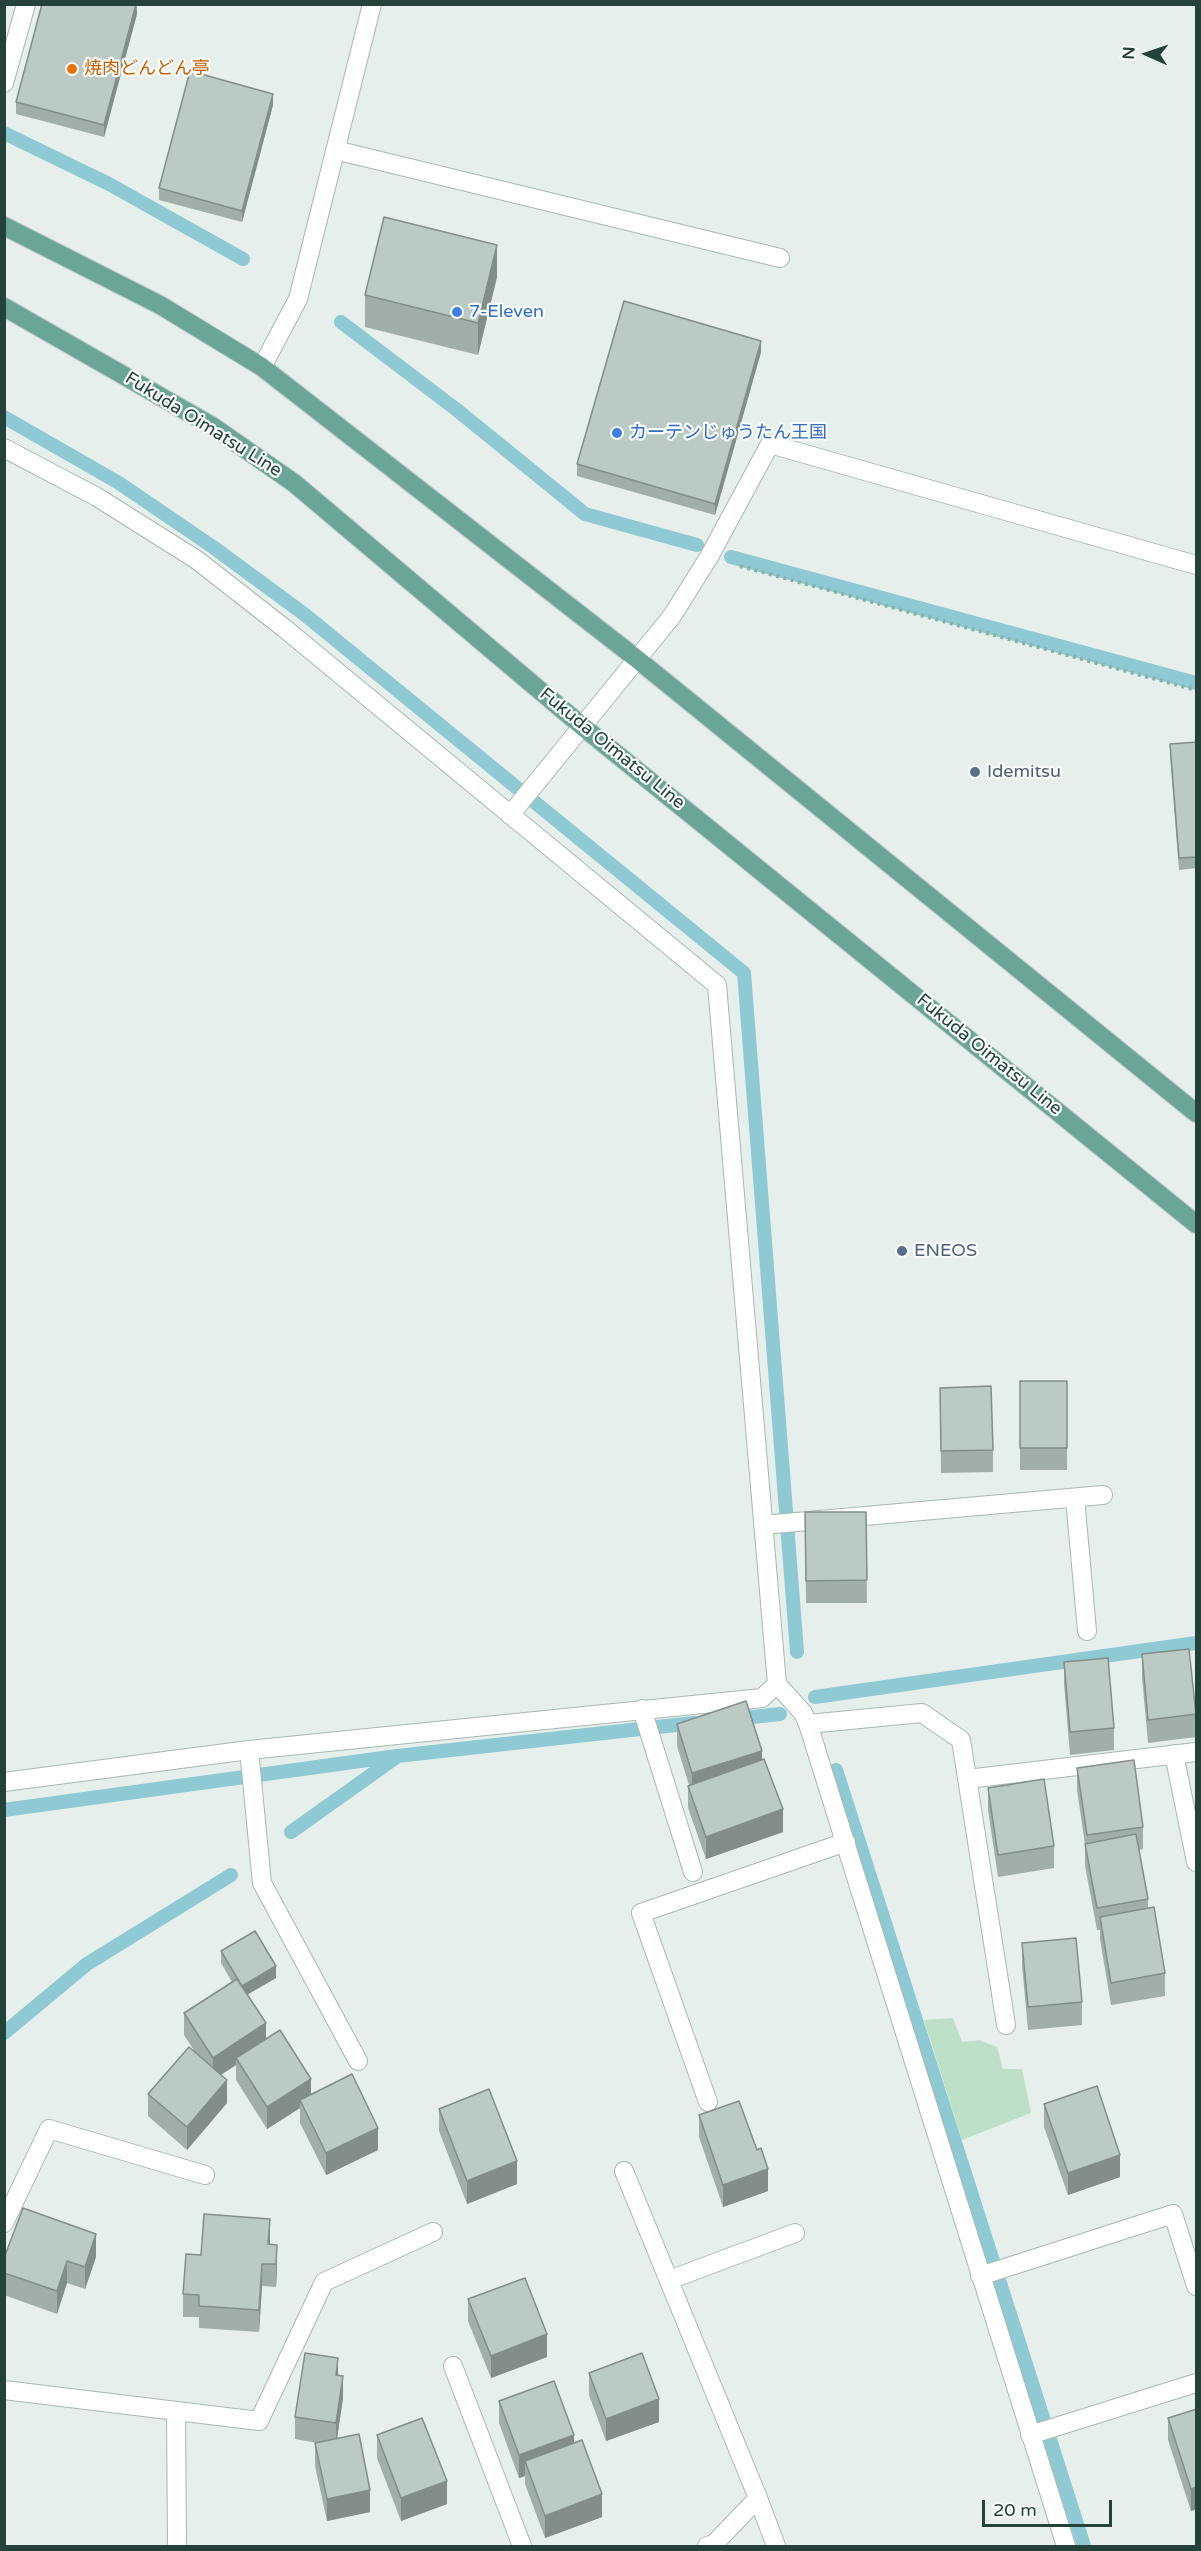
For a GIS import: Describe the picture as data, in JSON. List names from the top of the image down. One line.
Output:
{"streets":{"main road":["Fukuda Oimatsu Line"]},"places":["焼肉どんどん亭","7-Eleven","カーテンじゅうたん王国","Idemitsu","ENEOS"],"scale_bar":"20 m","north":"left"}
